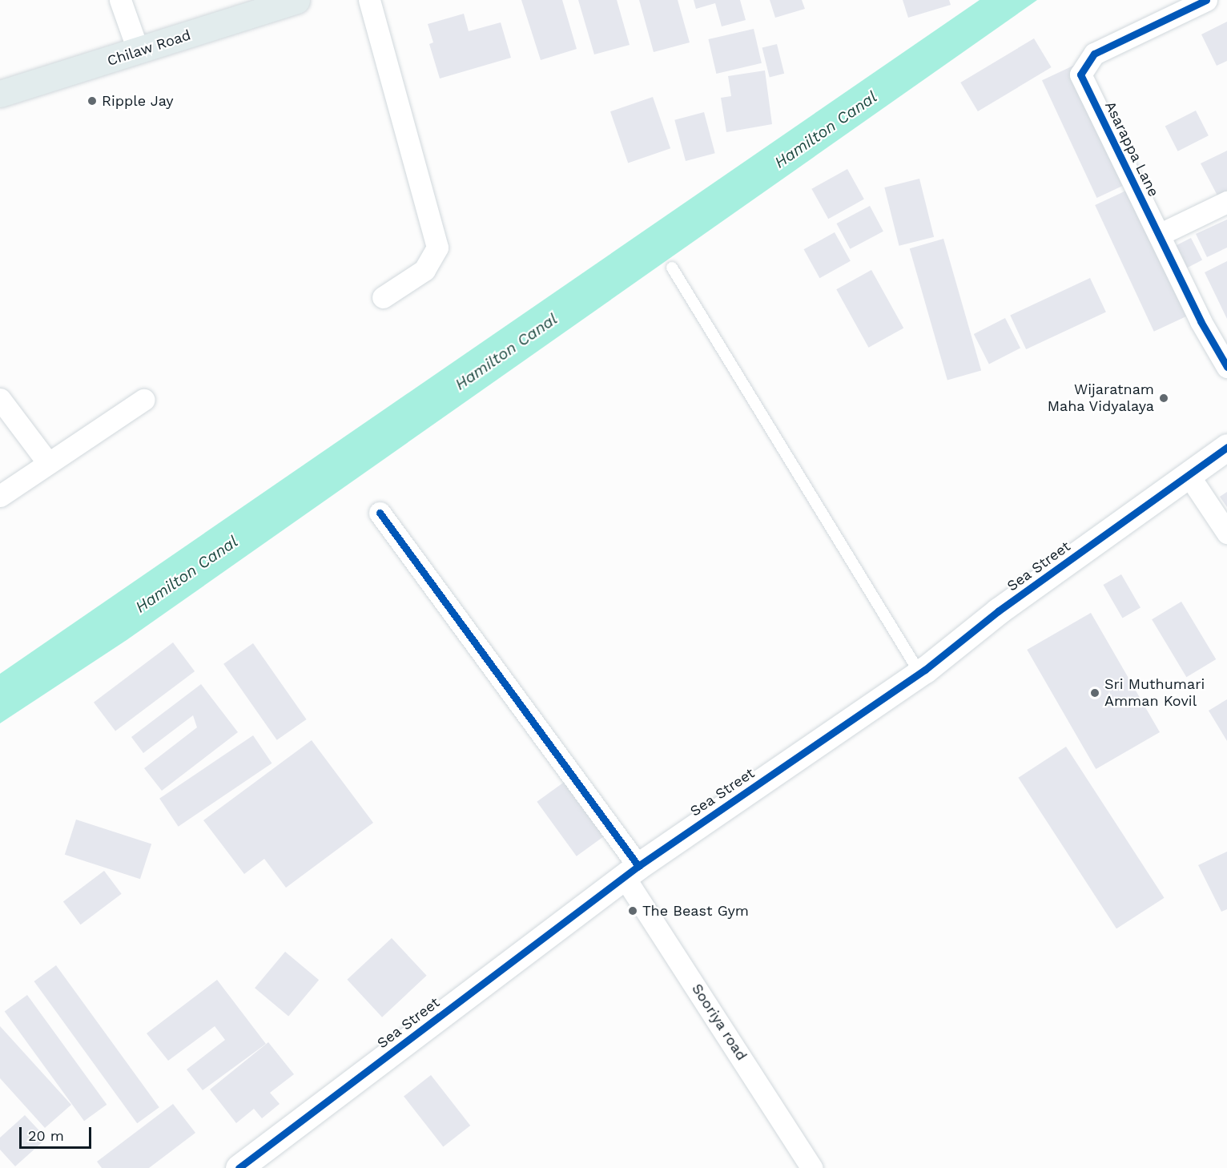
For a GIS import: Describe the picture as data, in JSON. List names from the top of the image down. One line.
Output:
{"streets":{"main road":["Chilaw Road"],"street":["Asarappa Lane","Sea Street","Sooriya road"]},"crossings":[["Sea Street","Sooriya road"]],"water":["Hamilton Canal"],"places":["Ripple Jay","Wijaratnam Maha Vidyalaya","Sri Muthumari Amman Kovil","The Beast Gym"],"scale_bar":"20 m"}
